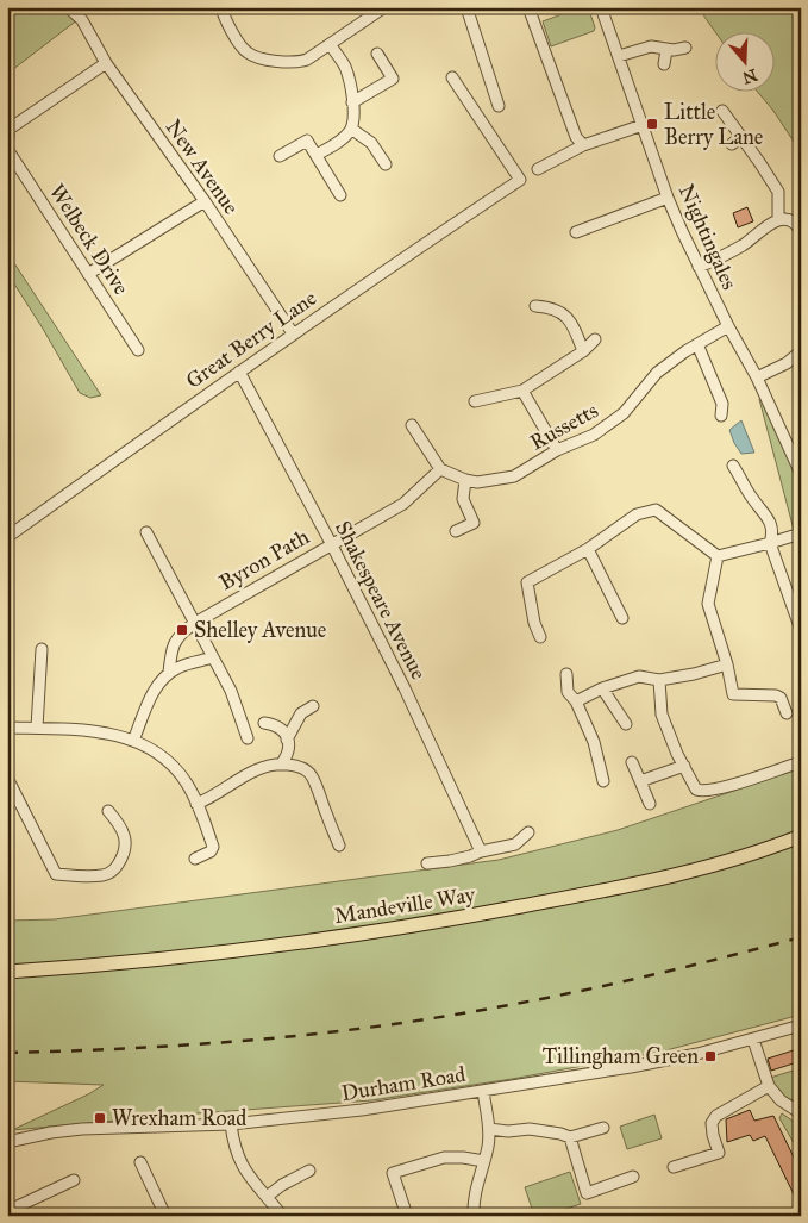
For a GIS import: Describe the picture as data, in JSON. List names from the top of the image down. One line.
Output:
{"streets":{"main road":["Mandeville Way"],"street":["New Avenue","Nightingales","Welbeck Drive","Great Berry Lane","Russetts","Byron Path","Shakespeare Avenue","Durham Road"]},"crossings":[["New Avenue","Great Berry Lane"],["Nightingales","Russetts"],["Great Berry Lane","Shakespeare Avenue"],["Russetts","Byron Path"],["Byron Path","Shakespeare Avenue"]],"places":{"transit":["Little Berry Lane","Shelley Avenue","Tillingham Green","Wrexham Road"]},"north":"bottom"}
